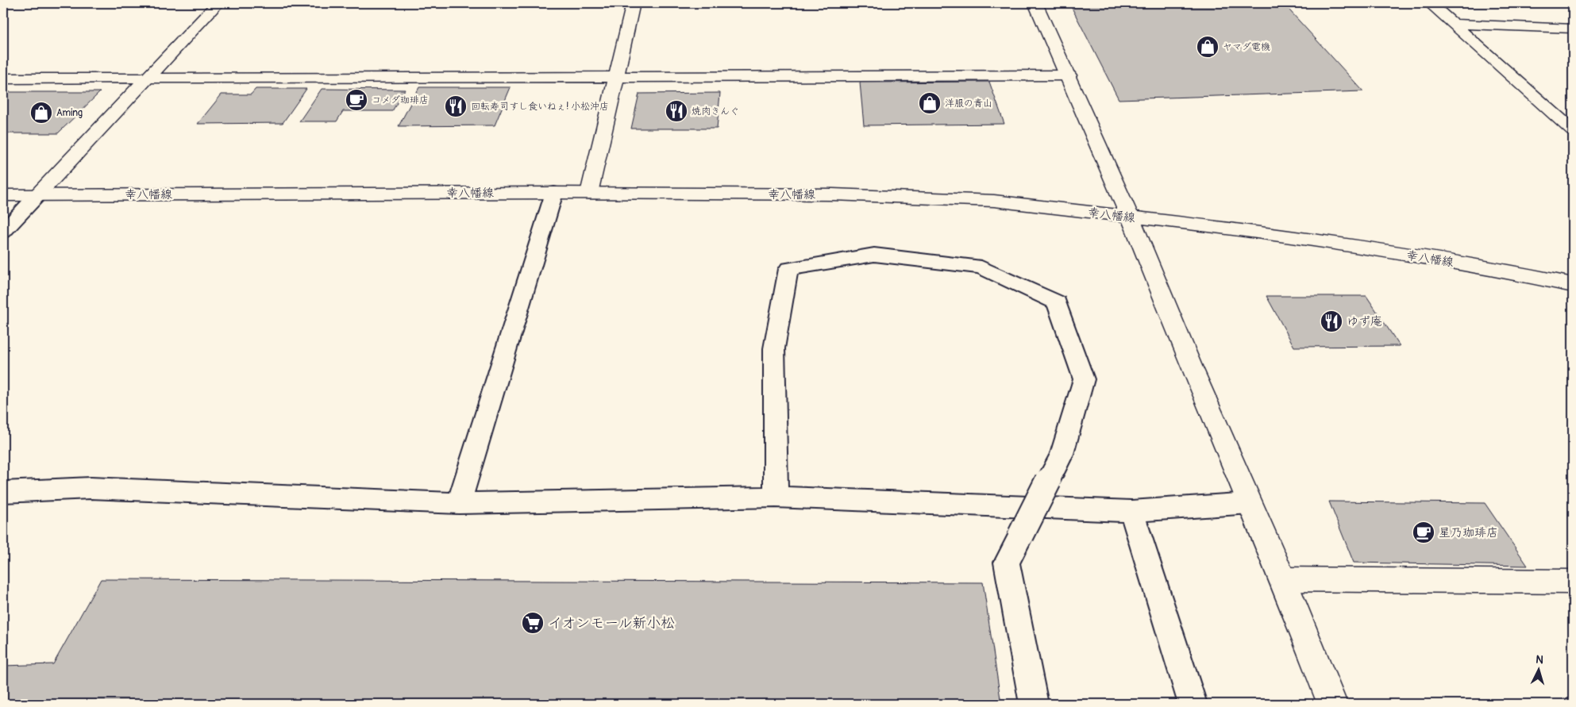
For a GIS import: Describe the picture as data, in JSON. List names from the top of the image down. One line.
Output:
{"streets":{"street":["幸八幡線"]},"places":{"shop":["ヤマダ電機","洋服の青山","Aming"],"cafe":["コメダ珈琲店","星乃珈琲店"],"restaurant":["回転寿司すし食いねぇ! 小松沖店","焼肉きんぐ","ゆず庵"],"supermarket":["イオンモール新小松"]},"north":"top"}
